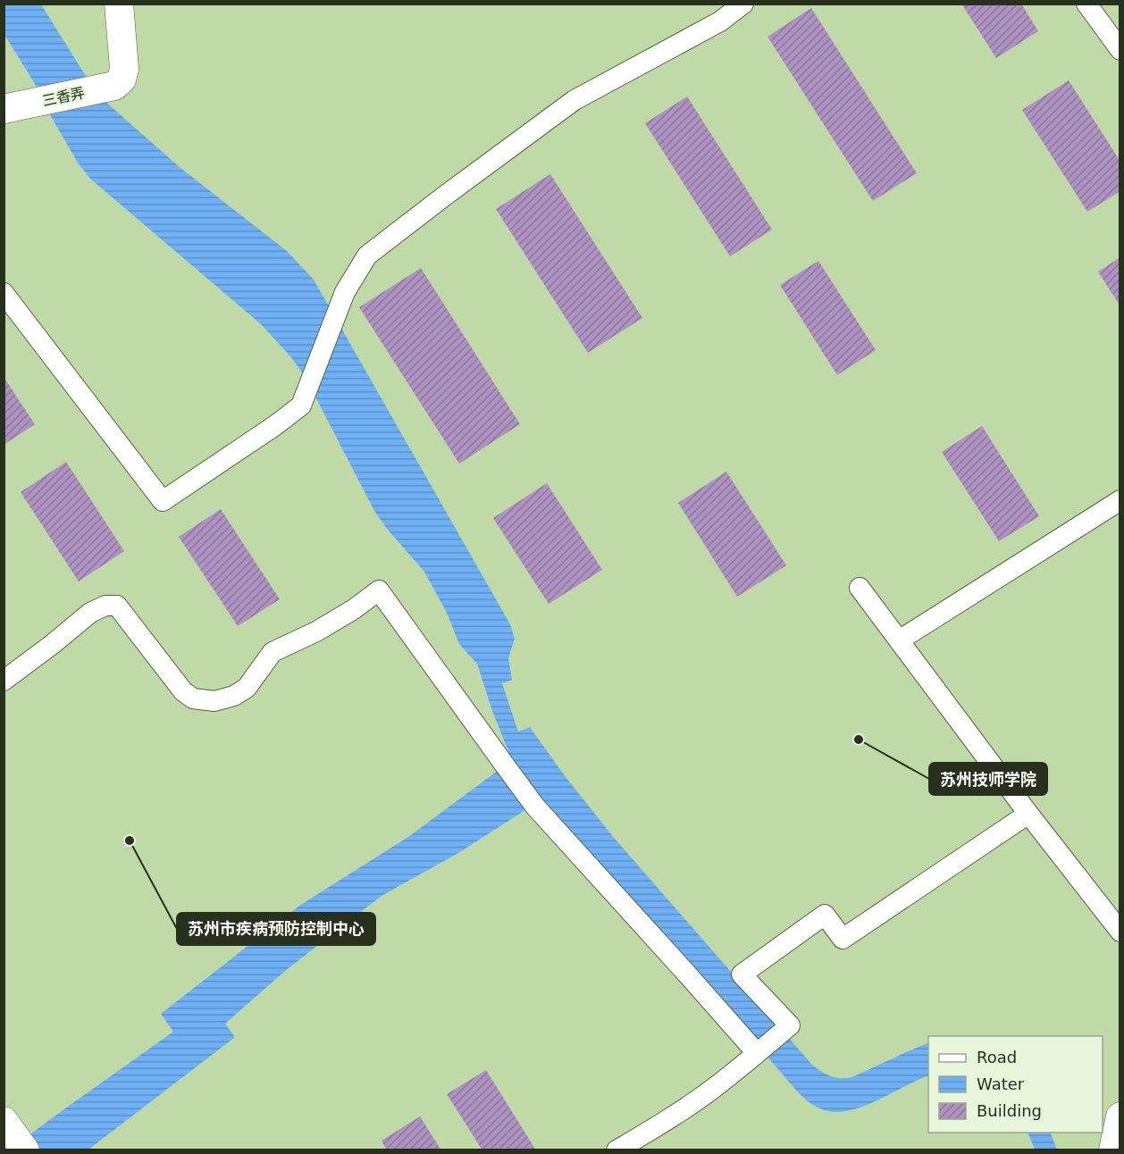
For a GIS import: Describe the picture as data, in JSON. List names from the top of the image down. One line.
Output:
{"streets":{"street":["三香弄"]},"places":["苏州技师学院","苏州市疾病预防控制中心"],"legend":["Road","Water","Building"]}
